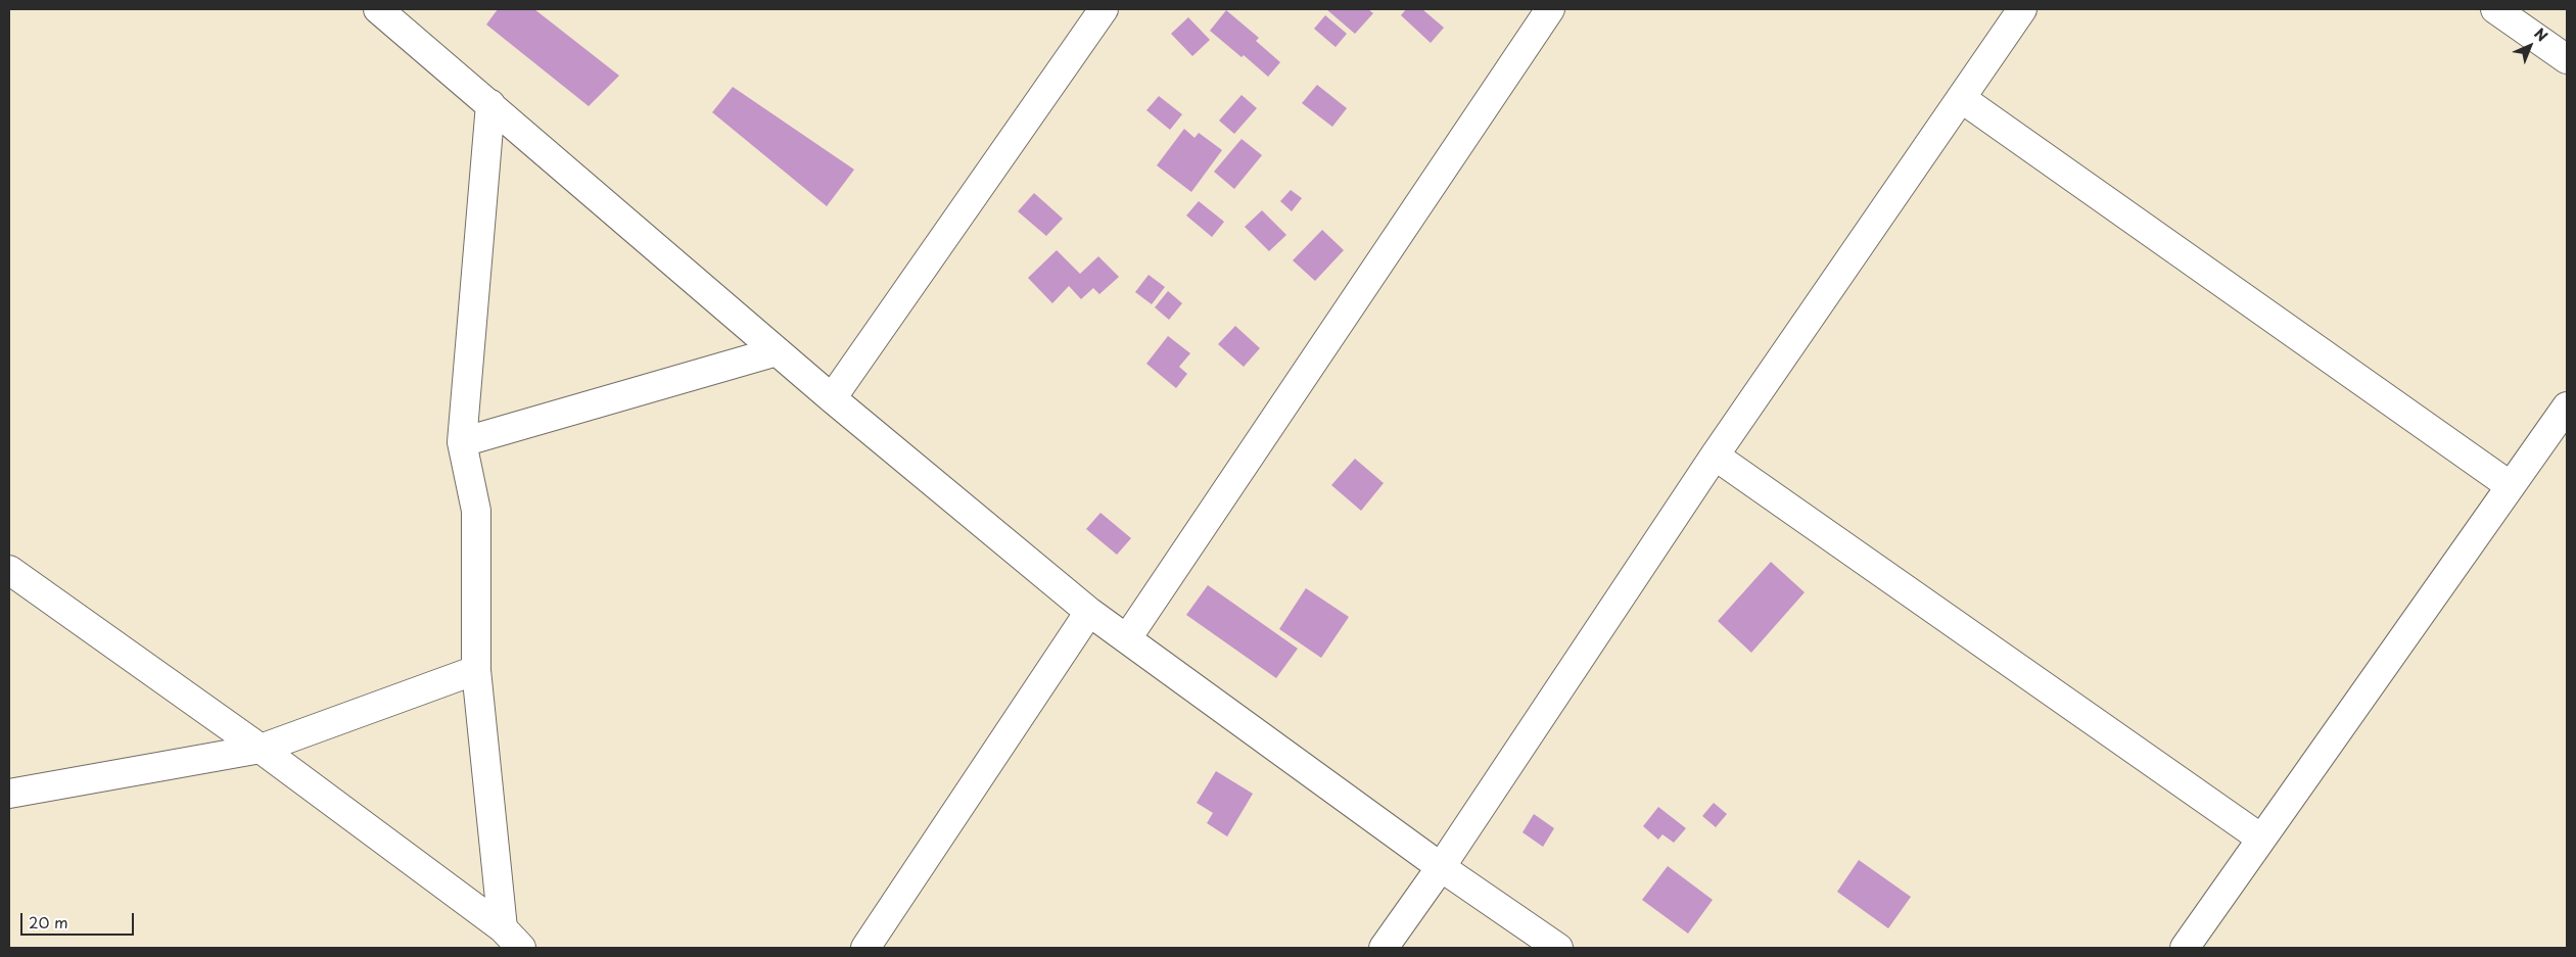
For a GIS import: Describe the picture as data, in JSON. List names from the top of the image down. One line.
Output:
{"scale_bar":"20 m","north":"top right"}
